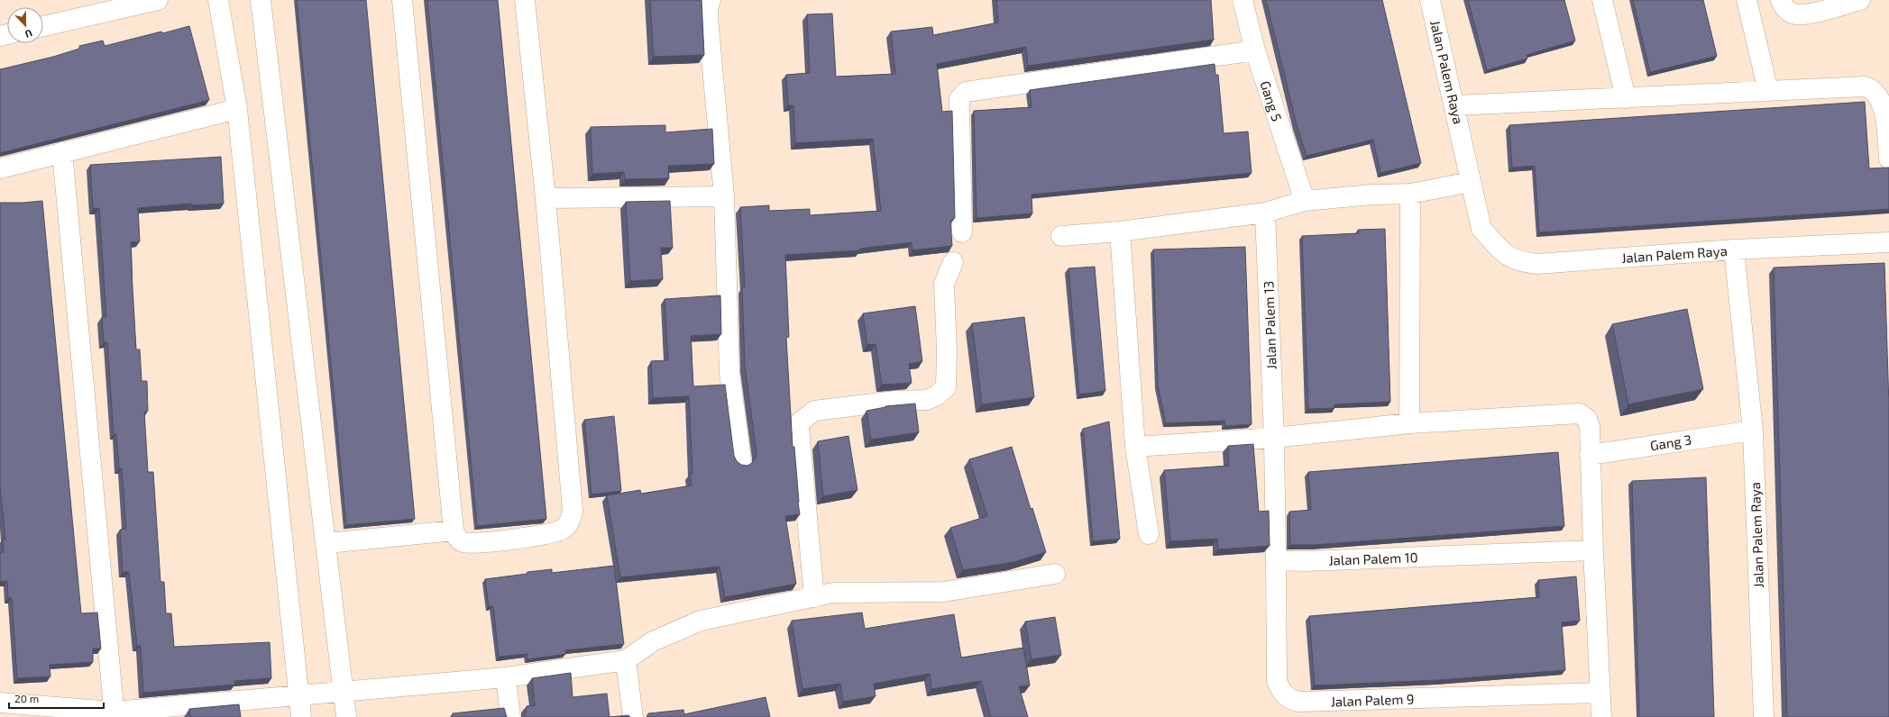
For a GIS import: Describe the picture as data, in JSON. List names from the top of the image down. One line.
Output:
{"streets":{"street":["Jalan Palem Raya","Gang 5","Jalan Palem 13","Gang 3","Jalan Palem 10","Jalan Palem 9"]},"crossings":[["Jalan Palem Raya","Gang 3"],["Jalan Palem 10","Jalan Palem 9"]],"scale_bar":"20 m","north":"bottom"}
